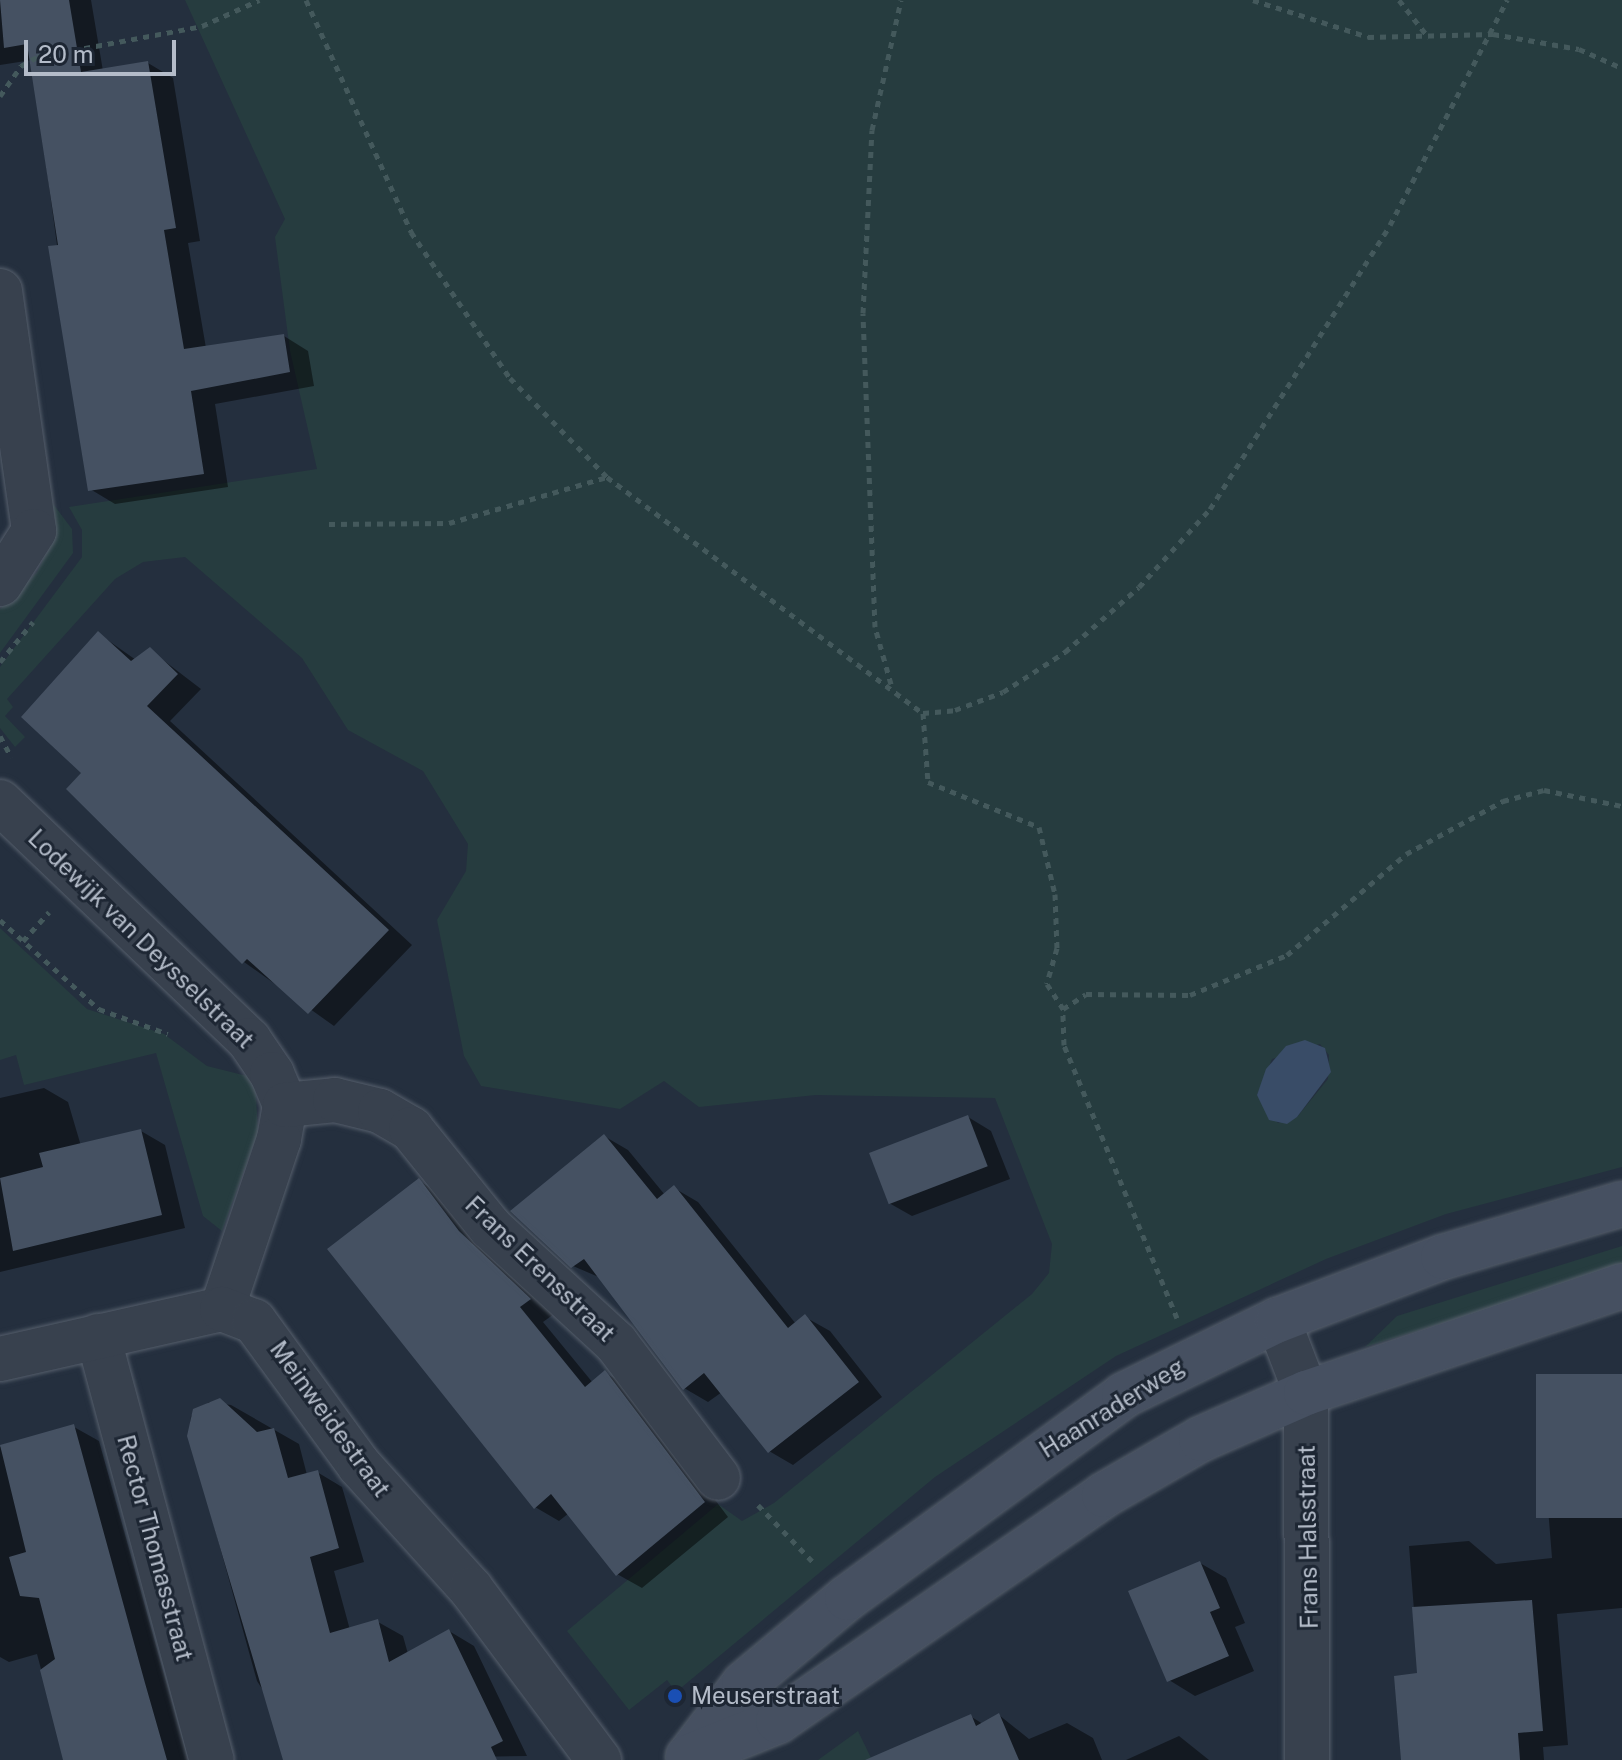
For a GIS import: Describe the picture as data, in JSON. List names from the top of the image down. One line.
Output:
{"streets":{"street":["Lodewijk van Deysselstraat","Frans Erensstraat","Haanraderweg","Meinweidestraat","Frans Halsstraat","Rector Thomasstraat"]},"crossings":[["Lodewijk van Deysselstraat","Frans Erensstraat"],["Haanraderweg","Frans Halsstraat"]],"places":["Meuserstraat"],"scale_bar":"20 m"}
